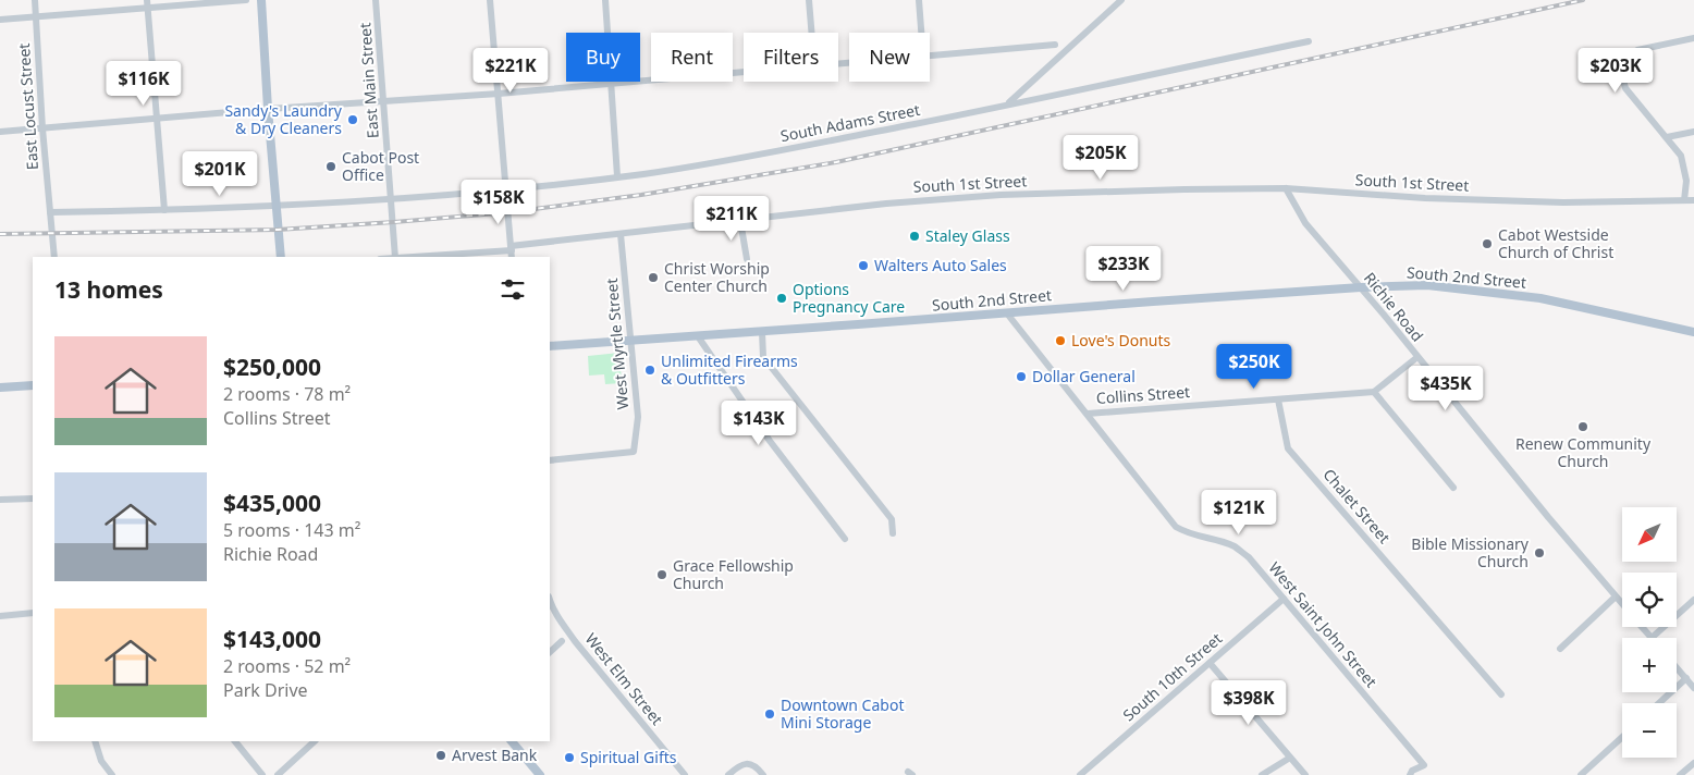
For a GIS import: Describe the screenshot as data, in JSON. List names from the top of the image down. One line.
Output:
{"streets":{"main road":["South 2nd Street"],"street":["East Main Street","East Locust Street","South Adams Street","South 1st Street","Richie Road","West Myrtle Street","Collins Street","Chalet Street","West Saint John Street","South 10th Street","West Elm Street"]},"crossings":[["East Main Street","South Adams Street"],["East Main Street","South 1st Street"],["East Locust Street","South Adams Street"],["South 1st Street","Richie Road"],["South 1st Street","West Myrtle Street"],["South 2nd Street","Richie Road"],["South 2nd Street","West Myrtle Street"],["South 2nd Street","West Saint John Street"],["Collins Street","Chalet Street"],["Collins Street","West Saint John Street"],["West Saint John Street","South 10th Street"]],"places":["Sandy's Laundry & Dry Cleaners","Cabot Post Office","Staley Glass","Cabot Westside Church of Christ","Walters Auto Sales","Christ Worship Center Church","Options Pregnancy Care","Love's Donuts","Unlimited Firearms & Outfitters","Dollar General","Renew Community Church","Bible Missionary Church","Grace Fellowship Church","Downtown Cabot Mini Storage","Arvest Bank","Spiritual Gifts"],"north":"bottom left","page":{"chip":["Buy","Rent","Filters","New"],"price":["$221K","$203K","$116K","$205K","$201K","$158K","$211K","$233K","$250K","$435K","$143K","$121K","$398K"],"heading":"13 homes","list":[{"name":"$250,000","note":"2 rooms · 78 m² · Collins Street"},{"name":"$435,000","note":"5 rooms · 143 m² · Richie Road"},{"name":"$143,000","note":"2 rooms · 52 m² · Park Drive"}],"map_buttons":["+","−"]}}
